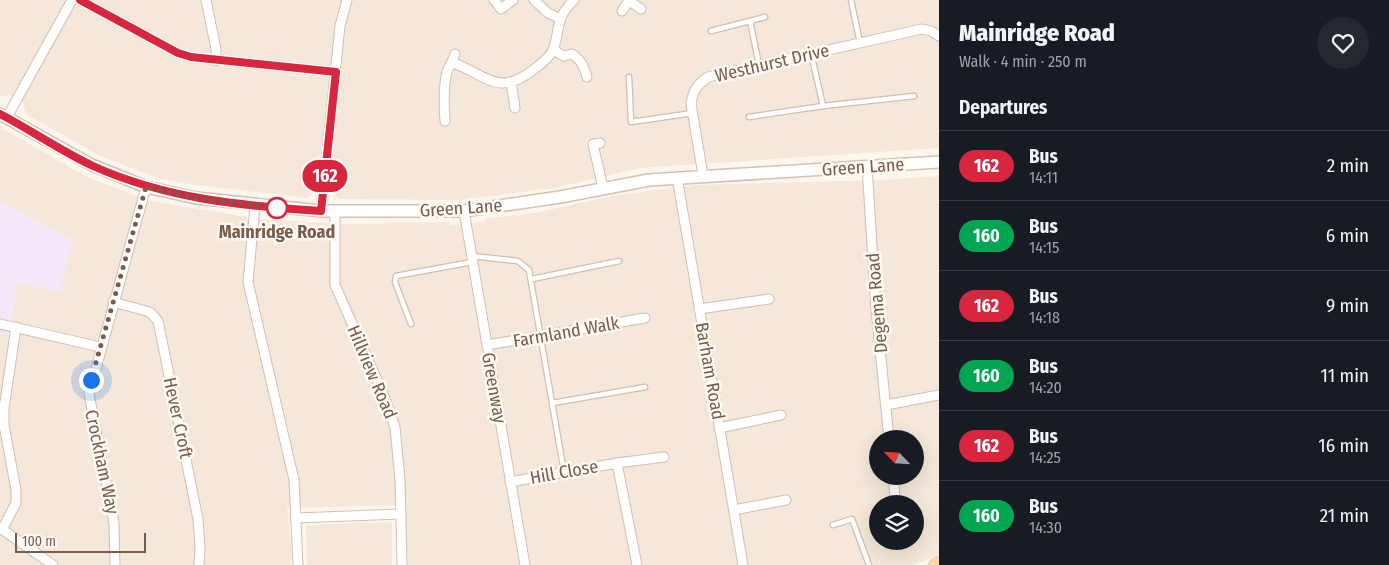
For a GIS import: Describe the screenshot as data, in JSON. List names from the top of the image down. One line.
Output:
{"streets":{"main road":["Green Lane"],"street":["Westhurst Drive","Degema Road","Farmland Walk","Barham Road","Hillview Road","Greenway","Hever Croft","Crockham Way","Hill Close"]},"crossings":[["Westhurst Drive","Green Lane"],["Green Lane","Degema Road"],["Green Lane","Barham Road"],["Green Lane","Hillview Road"],["Green Lane","Greenway"],["Green Lane","Crockham Way"],["Farmland Walk","Greenway"],["Greenway","Hill Close"],["Hever Croft","Crockham Way"]],"places":["Mainridge Road"],"lines":["bus line 162"],"scale_bar":"100 m","north":"top left","page":{"on_map":"162","heading":[["Mainridge Road","Walk · 4 min · 250 m"],"Departures"],"list":[{"mark":"162","name":"Bus","note":"14:11","value":"2 min"},{"mark":"160","name":"Bus","note":"14:15","value":"6 min"},{"mark":"162","name":"Bus","note":"14:18","value":"9 min"},{"mark":"160","name":"Bus","note":"14:20","value":"11 min"},{"mark":"162","name":"Bus","note":"14:25","value":"16 min"},{"mark":"160","name":"Bus","note":"14:30","value":"21 min"}],"scale":"100 m"}}
